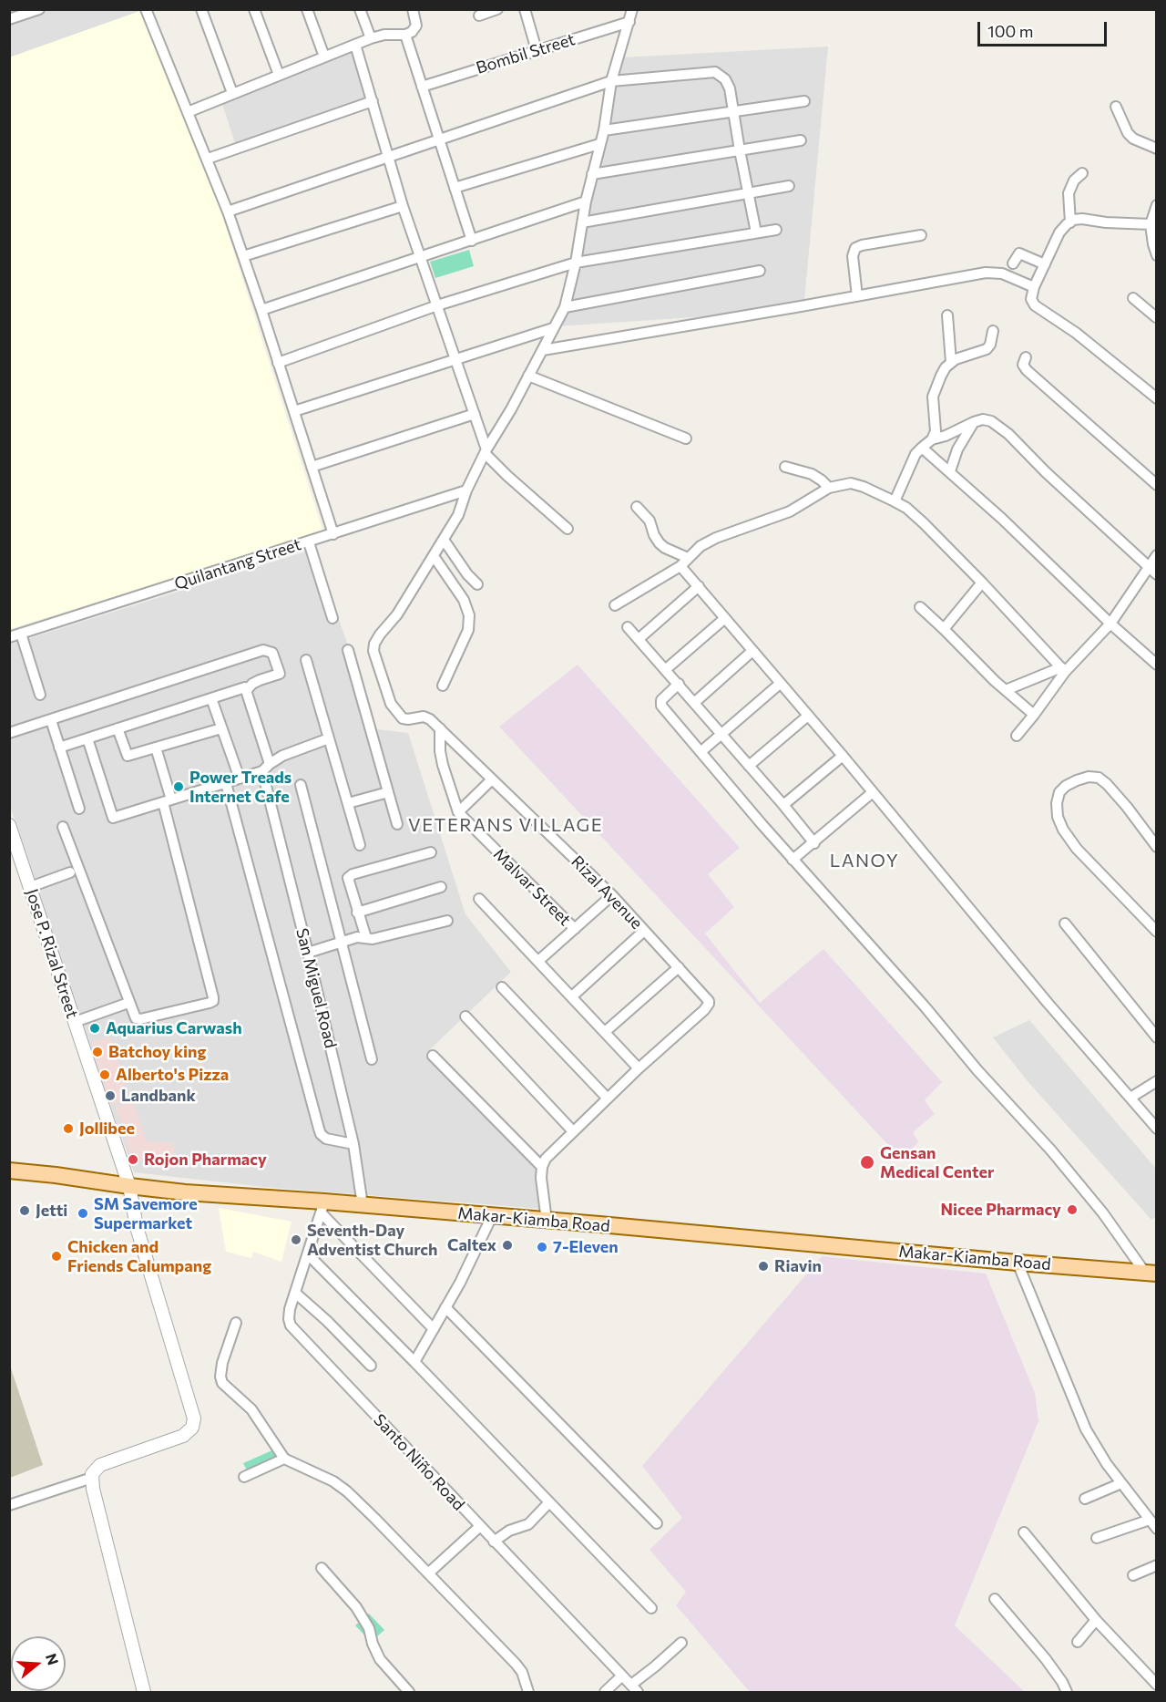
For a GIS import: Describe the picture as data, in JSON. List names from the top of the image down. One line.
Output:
{"streets":{"main road":["Makar-Kiamba Road"],"street":["Bombil Street","Quilantang Street","Malvar Street","Rizal Avenue","Jose P. Rizal Street","San Miguel Road","Santo Niño Road"]},"crossings":[["Malvar Street","Rizal Avenue"],["Jose P. Rizal Street","Makar-Kiamba Road"],["San Miguel Road","Makar-Kiamba Road"],["Makar-Kiamba Road","Santo Niño Road"]],"districts":["VETERANS VILLAGE","LANOY"],"places":["Power Treads Internet Cafe","Aquarius Carwash","Batchoy king","Alberto's Pizza","Landbank","Jollibee","Rojon Pharmacy","Gensan Medical Center","Nicee Pharmacy","Jetti","SM Savemore Supermarket","Seventh-Day Adventist Church","Caltex","7-Eleven","Chicken and Friends Calumpang","Riavin"],"scale_bar":"100 m","north":"right"}
